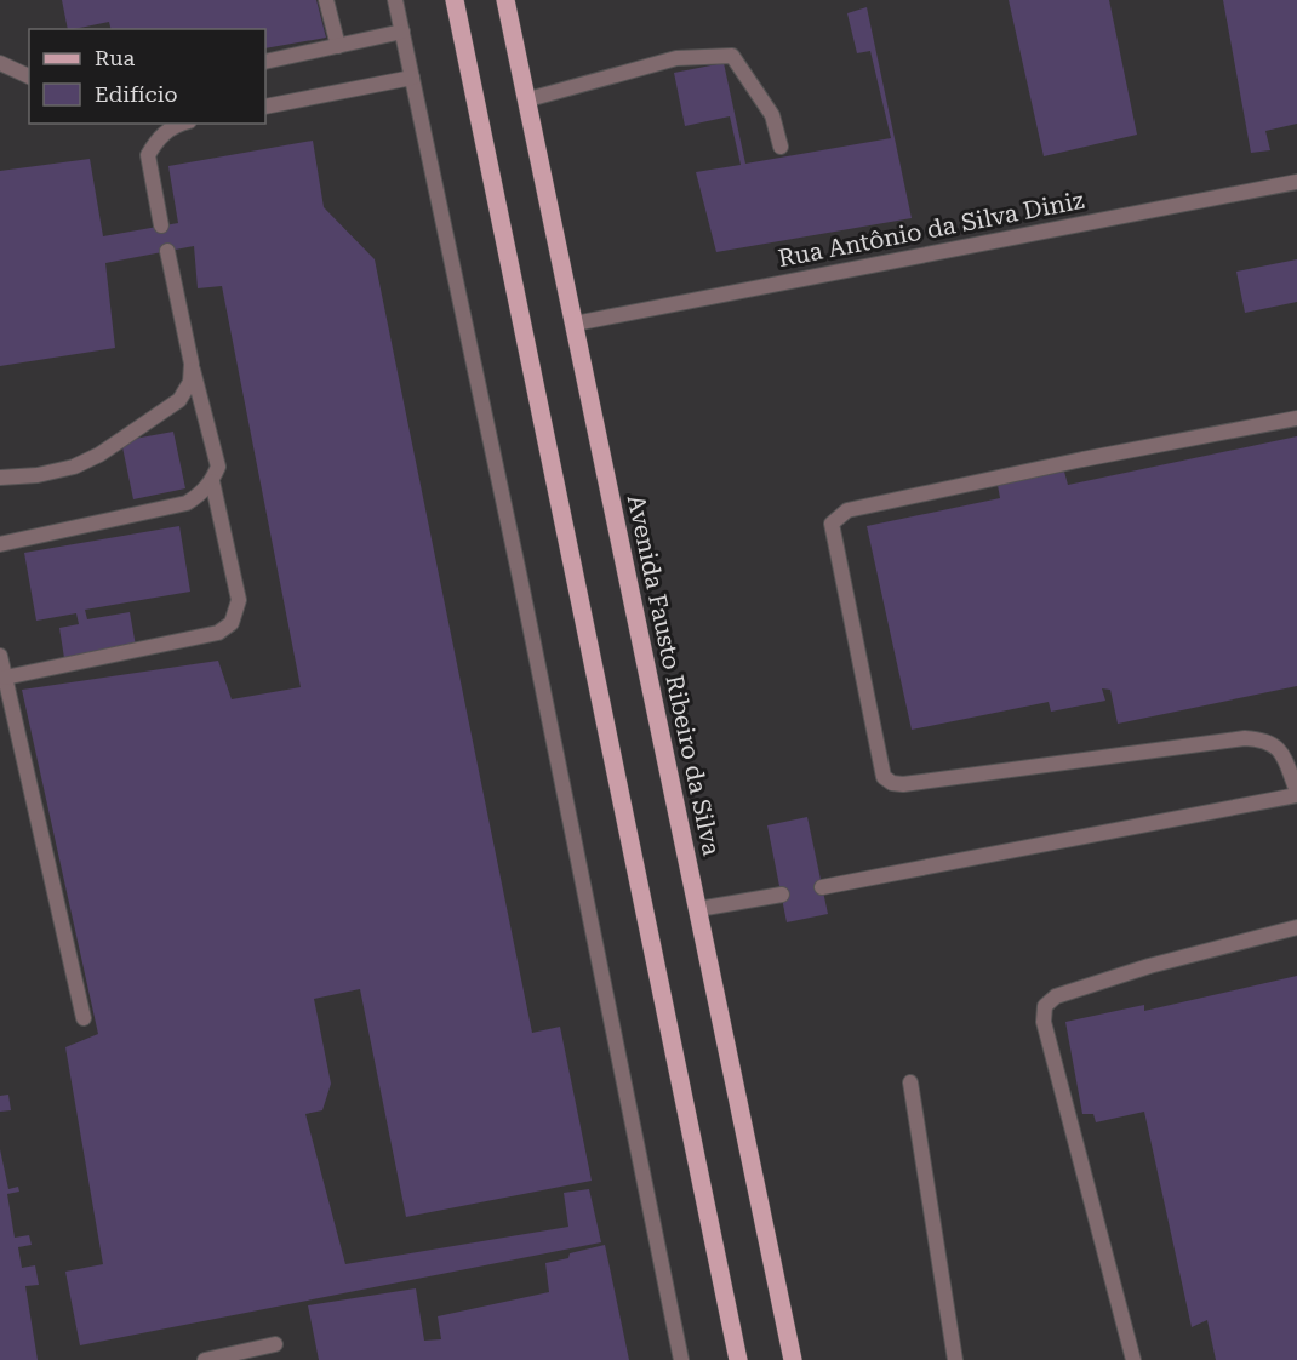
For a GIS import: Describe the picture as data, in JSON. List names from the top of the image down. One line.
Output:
{"streets":{"main road":["Avenida Fausto Ribeiro da Silva"],"street":["Rua Antônio da Silva Diniz"]},"crossings":[["Rua Antônio da Silva Diniz","Avenida Fausto Ribeiro da Silva"]],"legend":["Rua","Edifício"]}
